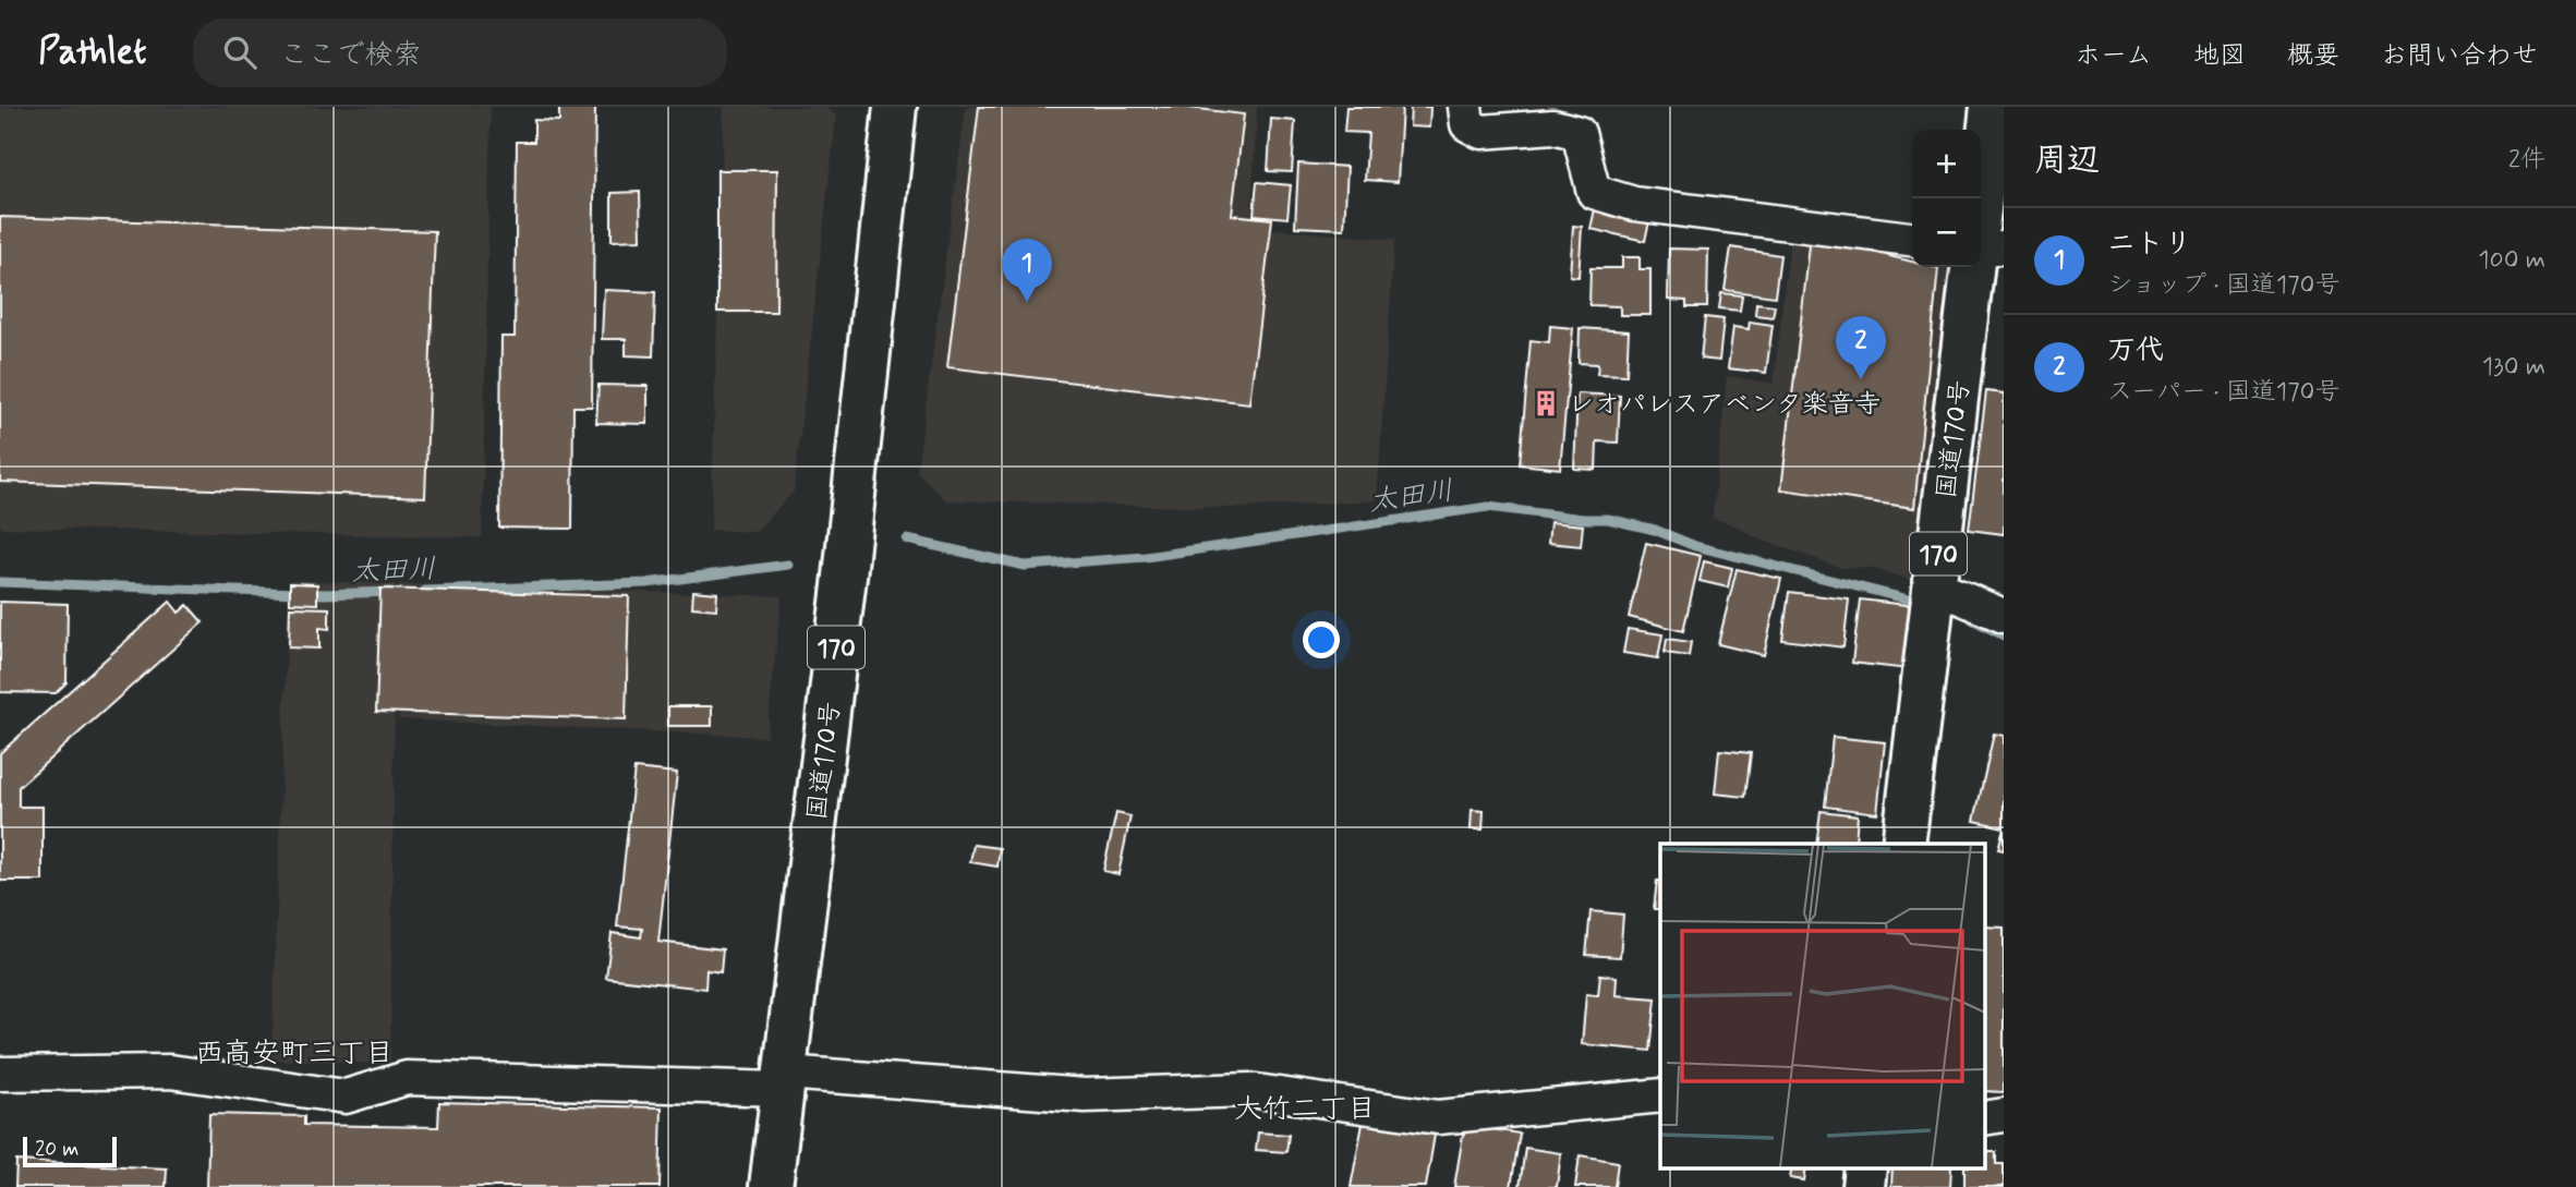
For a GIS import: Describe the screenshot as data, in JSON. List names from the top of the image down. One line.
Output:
{"streets":{"highway":["国道170号","170"]},"districts":["西高安町三丁目","大竹二丁目"],"water":["太田川"],"places":{"building":["レオパレスアベンタ楽音寺"]},"scale_bar":"20 m","page":{"header":"Pathlet","search":"ここで検索","nav":["ホーム","地図","概要","お問い合わせ"],"heading":["周辺","2件"],"map_buttons":["+","−"],"list":[{"mark":"1","name":"ニトリ","note":"ショップ · 国道170号","value":"100 m"},{"mark":"2","name":"万代","note":"スーパー · 国道170号","value":"130 m"}],"pins":["1","2"],"scale":"20 m"}}
